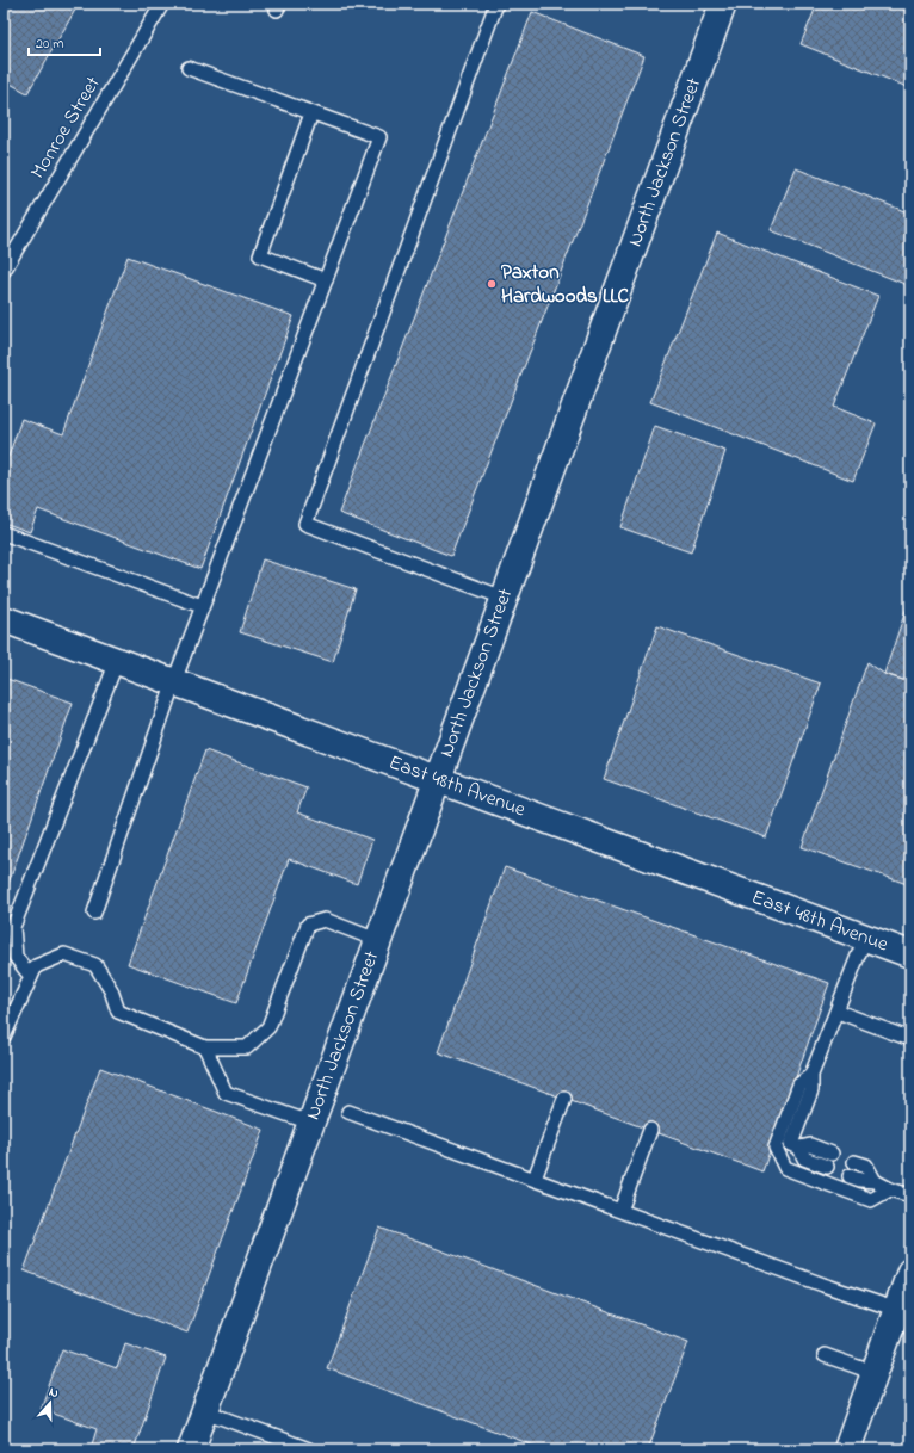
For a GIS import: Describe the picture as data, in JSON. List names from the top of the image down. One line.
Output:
{"streets":{"street":["North Jackson Street","East 48th Avenue"],"lane":["Monroe Street"]},"crossings":[["North Jackson Street","East 48th Avenue"]],"places":["Paxton Hardwoods LLC"],"scale_bar":"20 m","north":"top"}
